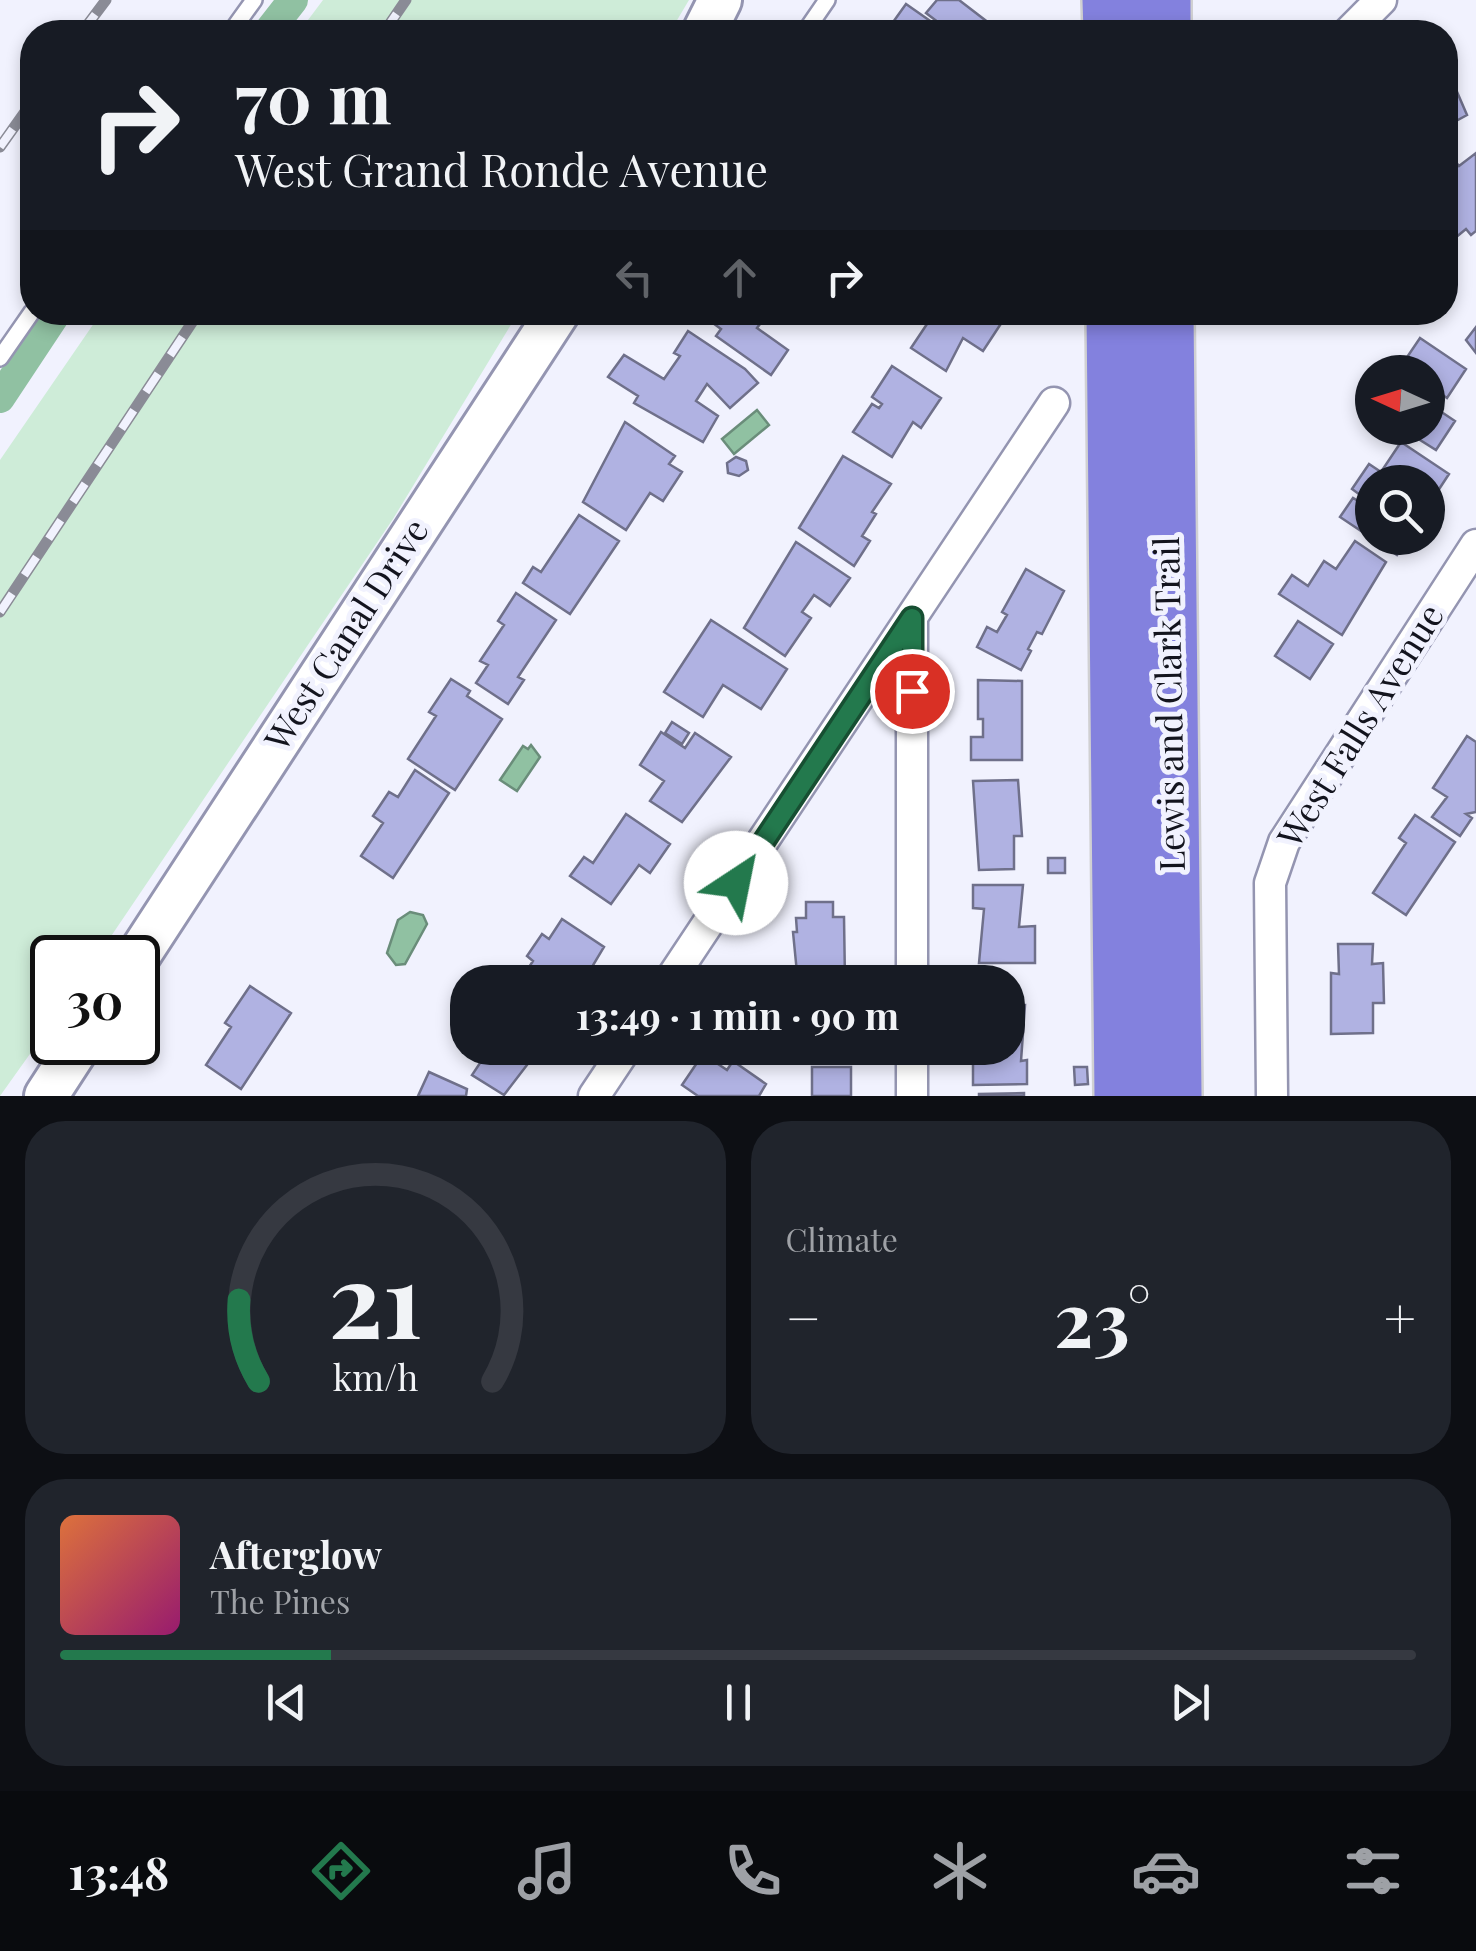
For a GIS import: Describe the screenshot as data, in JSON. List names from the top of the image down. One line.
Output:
{"streets":{"highway":["Lewis and Clark Trail"],"street":["West Canal Drive","West Falls Avenue"]},"north":"left","page":{"turn":["70 m","West Grand Ronde Avenue"],"limit":"30","trip":"13:49 · 1 min · 90 m","tile":"Climate","heat":["−","23°","+"],"song":["Afterglow","The Pines"],"tabs":"13:48","gauge":["21","km/h"]}}
